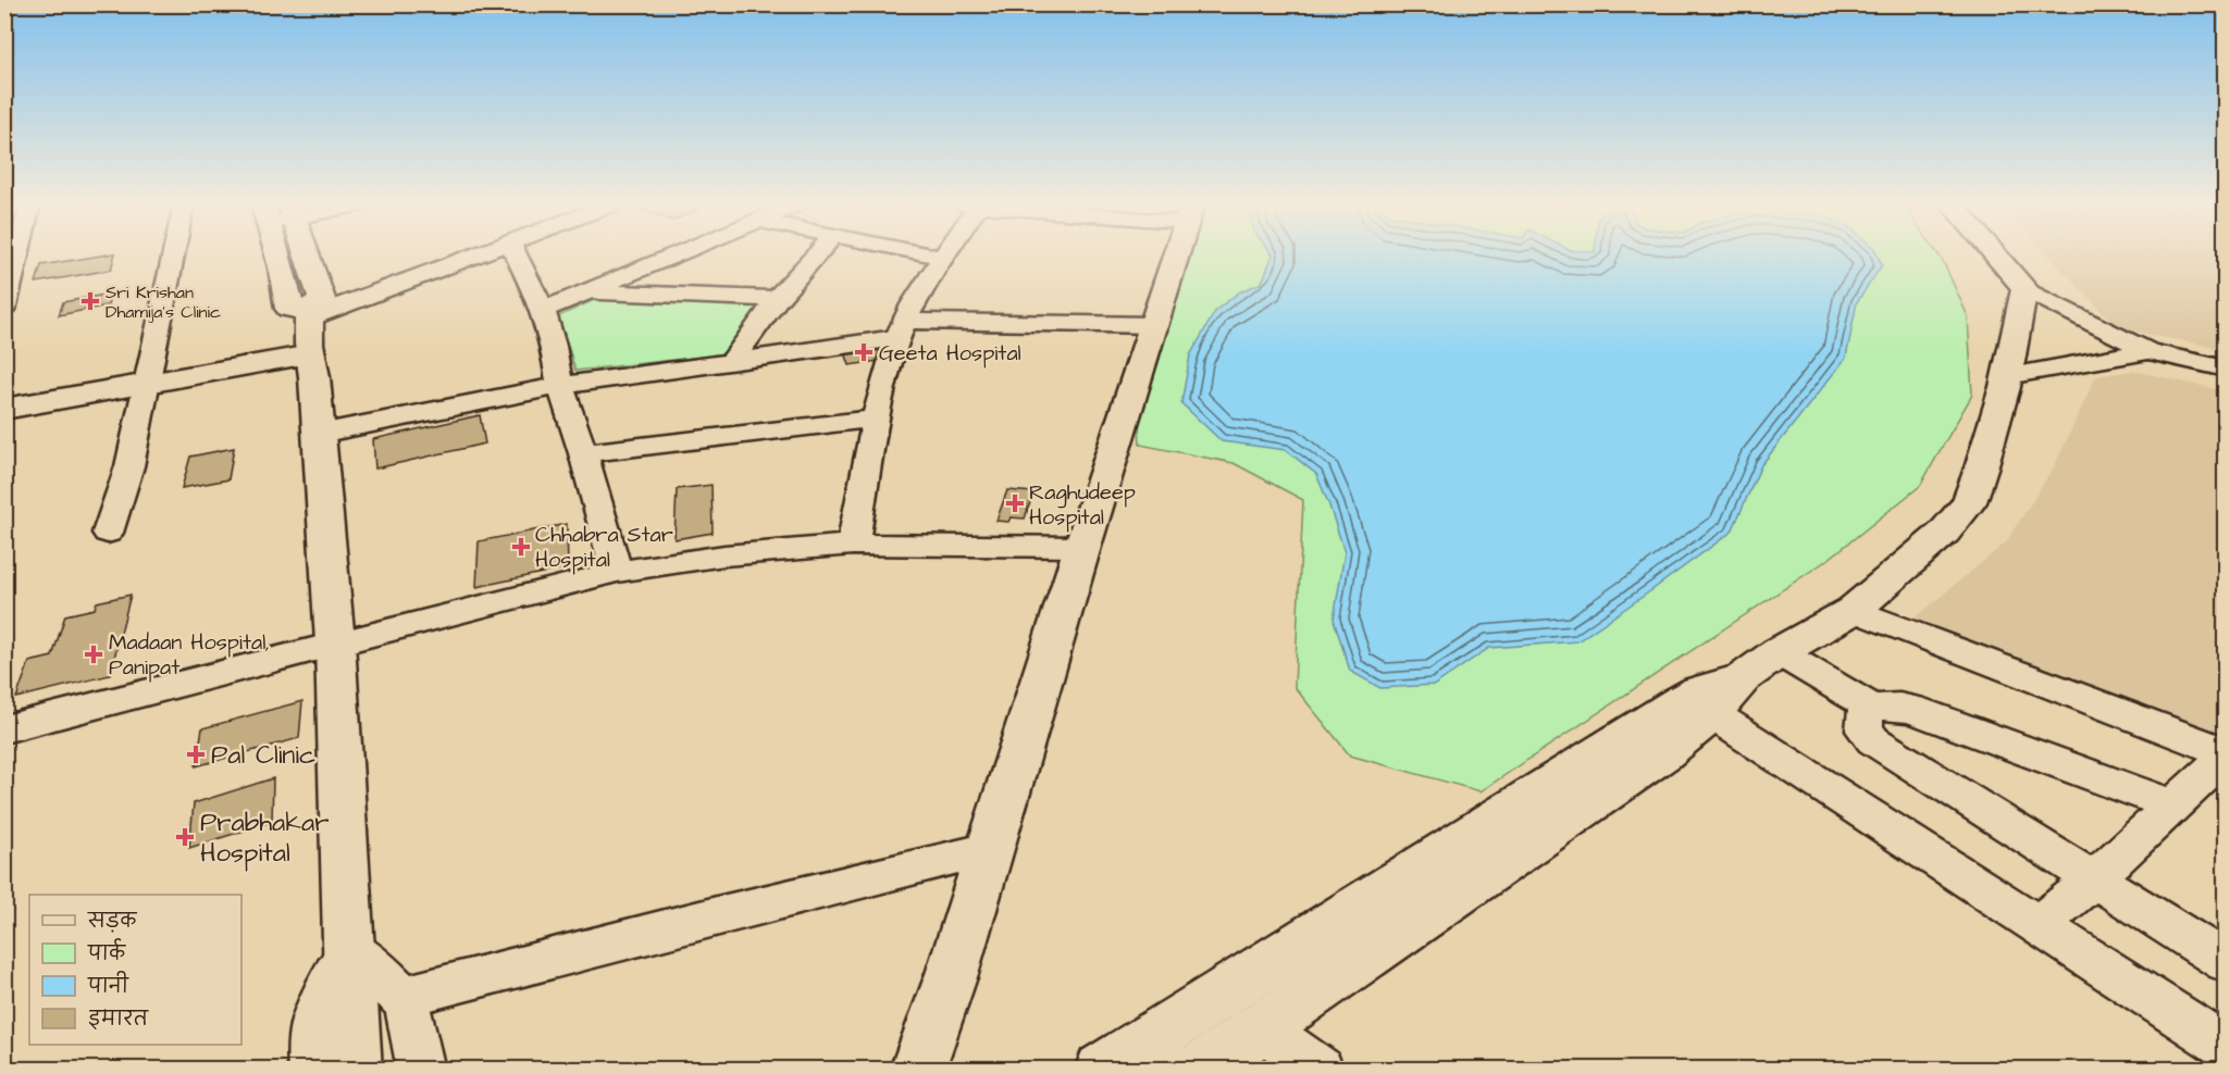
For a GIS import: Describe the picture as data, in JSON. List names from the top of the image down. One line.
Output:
{"places":{"health":["Sri Krishan Dhamija's Clinic","Geeta Hospital","Raghudeep Hospital","Chhabra Star Hospital","Madaan Hospital, Panipat","Pal Clinic","Prabhakar Hospital"]},"legend":["सड़क","पार्क","पानी","इमारत"]}
